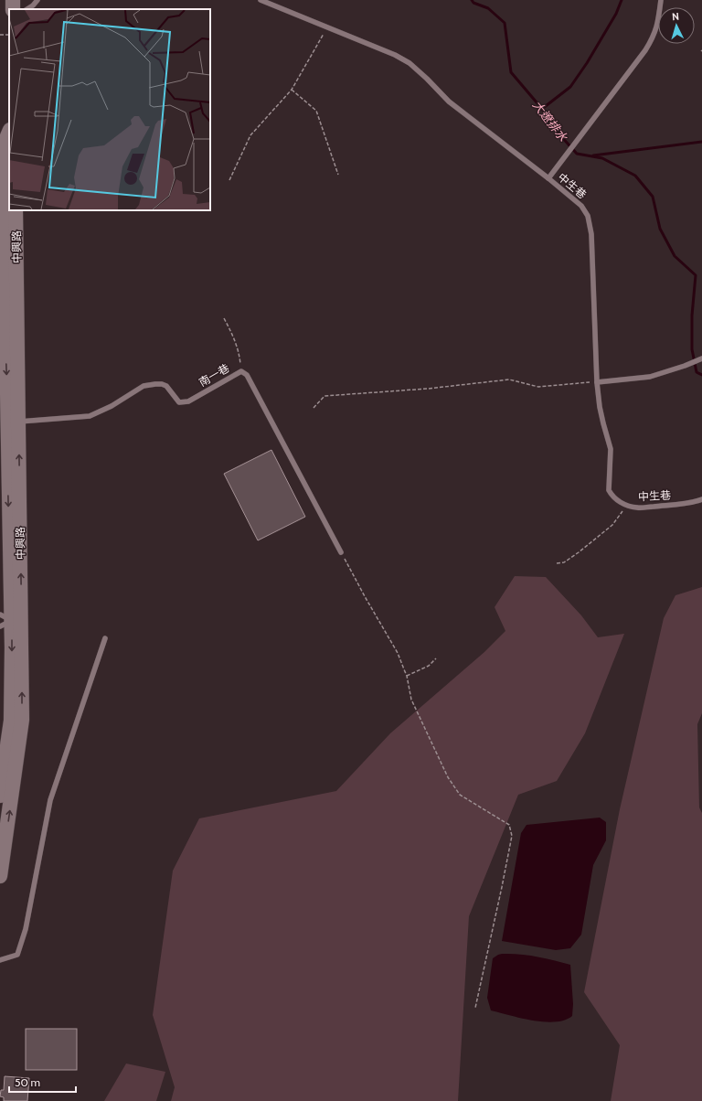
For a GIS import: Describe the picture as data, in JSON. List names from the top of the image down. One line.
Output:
{"streets":{"main road":["中興路"],"lane":["中生巷","南一巷"]},"crossings":[["中興路","南一巷"]],"water":["大遼排水"],"scale_bar":"50 m","north":"top"}
